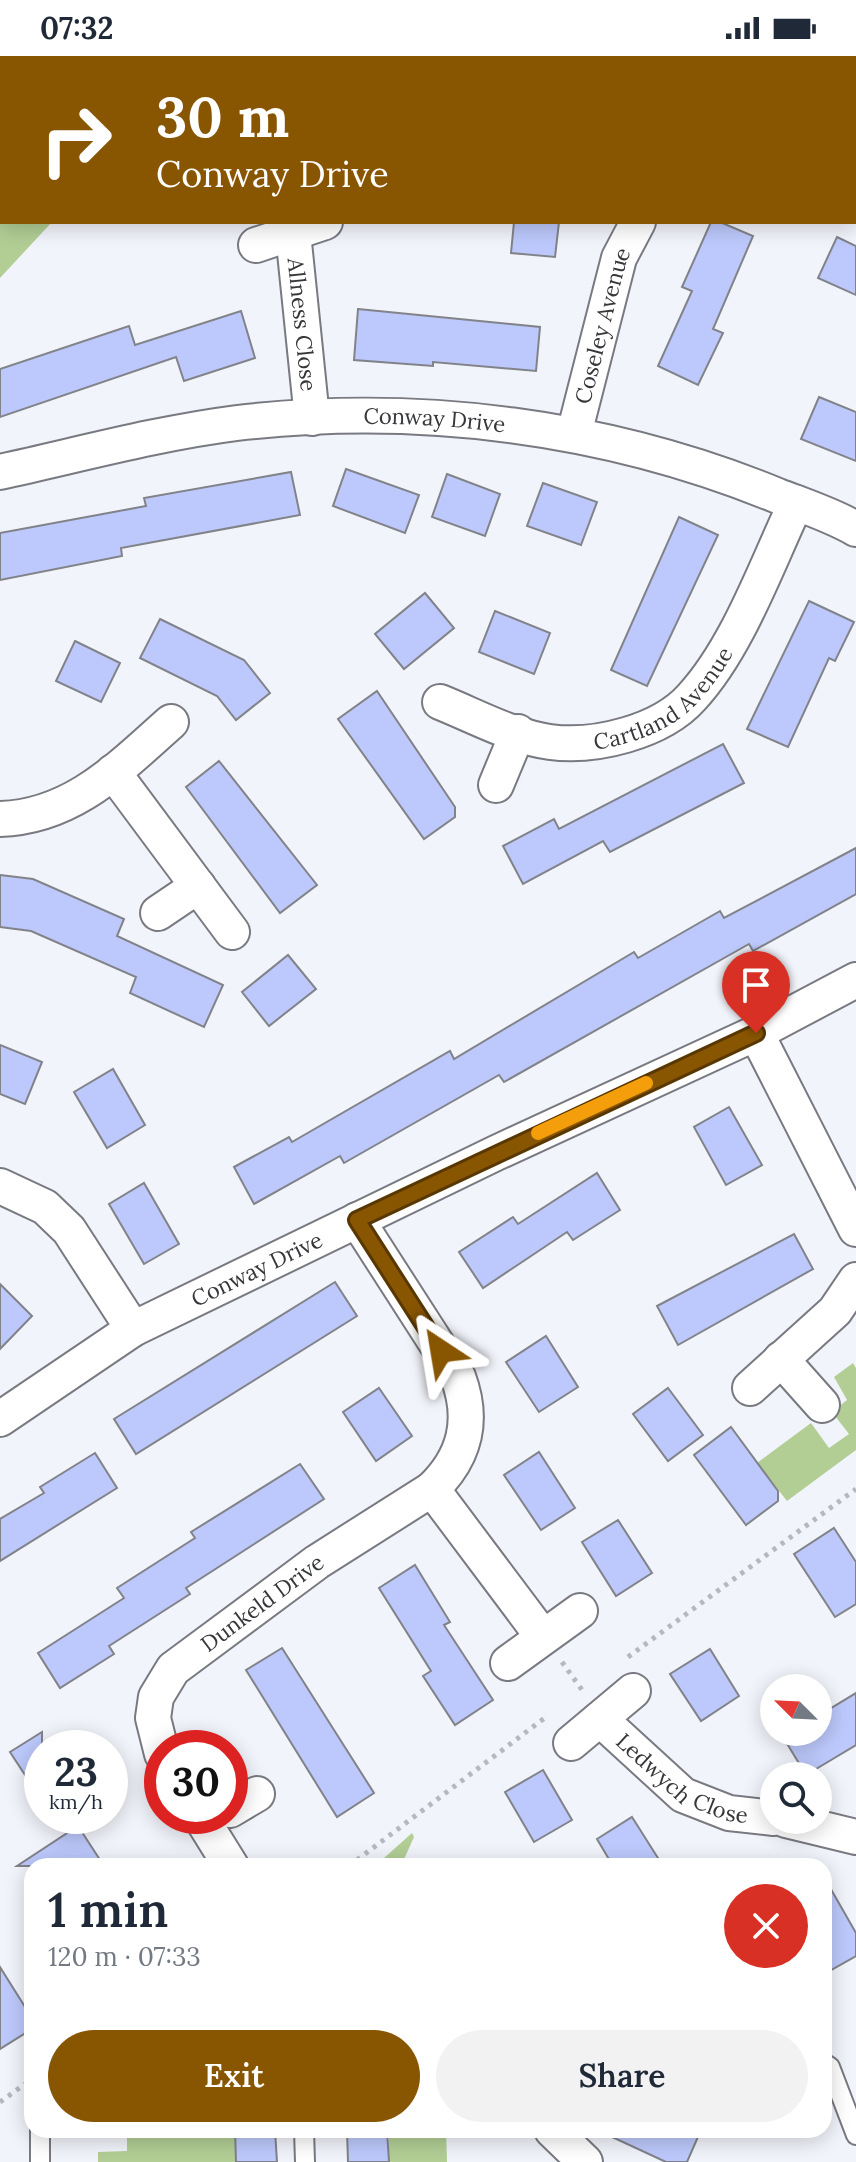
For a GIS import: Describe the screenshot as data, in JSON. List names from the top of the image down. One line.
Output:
{"streets":{"street":["Allness Close","Coseley Avenue","Conway Drive","Cartland Avenue","Dunkeld Drive","Ledwych Close"]},"crossings":[["Allness Close","Conway Drive"],["Coseley Avenue","Conway Drive"],["Conway Drive","Cartland Avenue"],["Conway Drive","Dunkeld Drive"]],"north":"top left","page":{"status":"07:32","turn":["30 m","Conway Drive"],"speed":"23 km/h","limit":"30","heading":["1 min","120 m · 07:33"],"buttons":["Exit","Share"]}}
